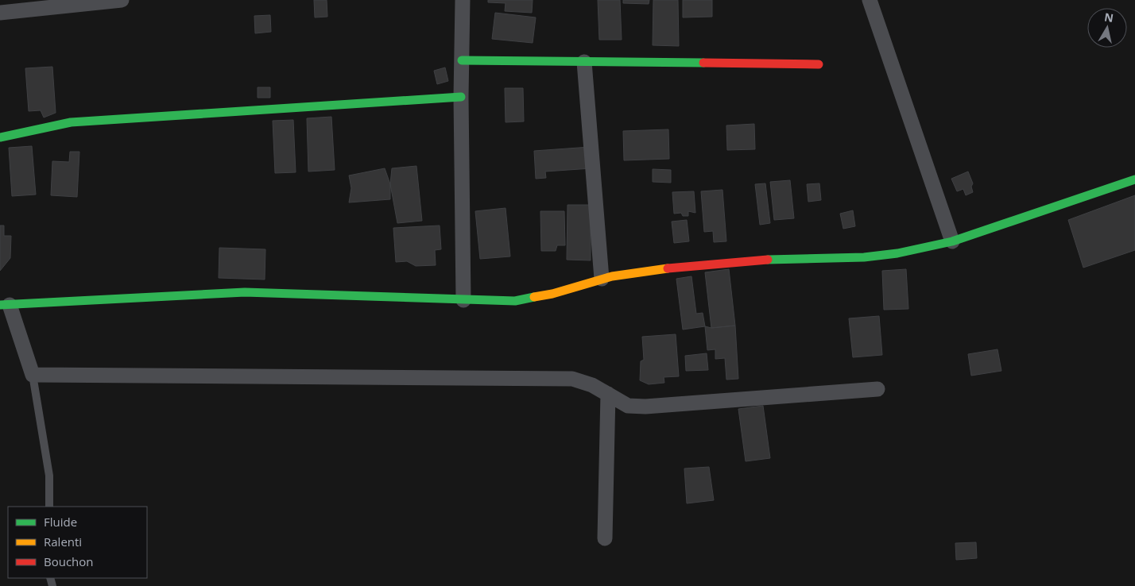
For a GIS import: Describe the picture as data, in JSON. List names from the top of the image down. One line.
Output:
{"legend":["Fluide","Ralenti","Bouchon"],"north":"top"}
